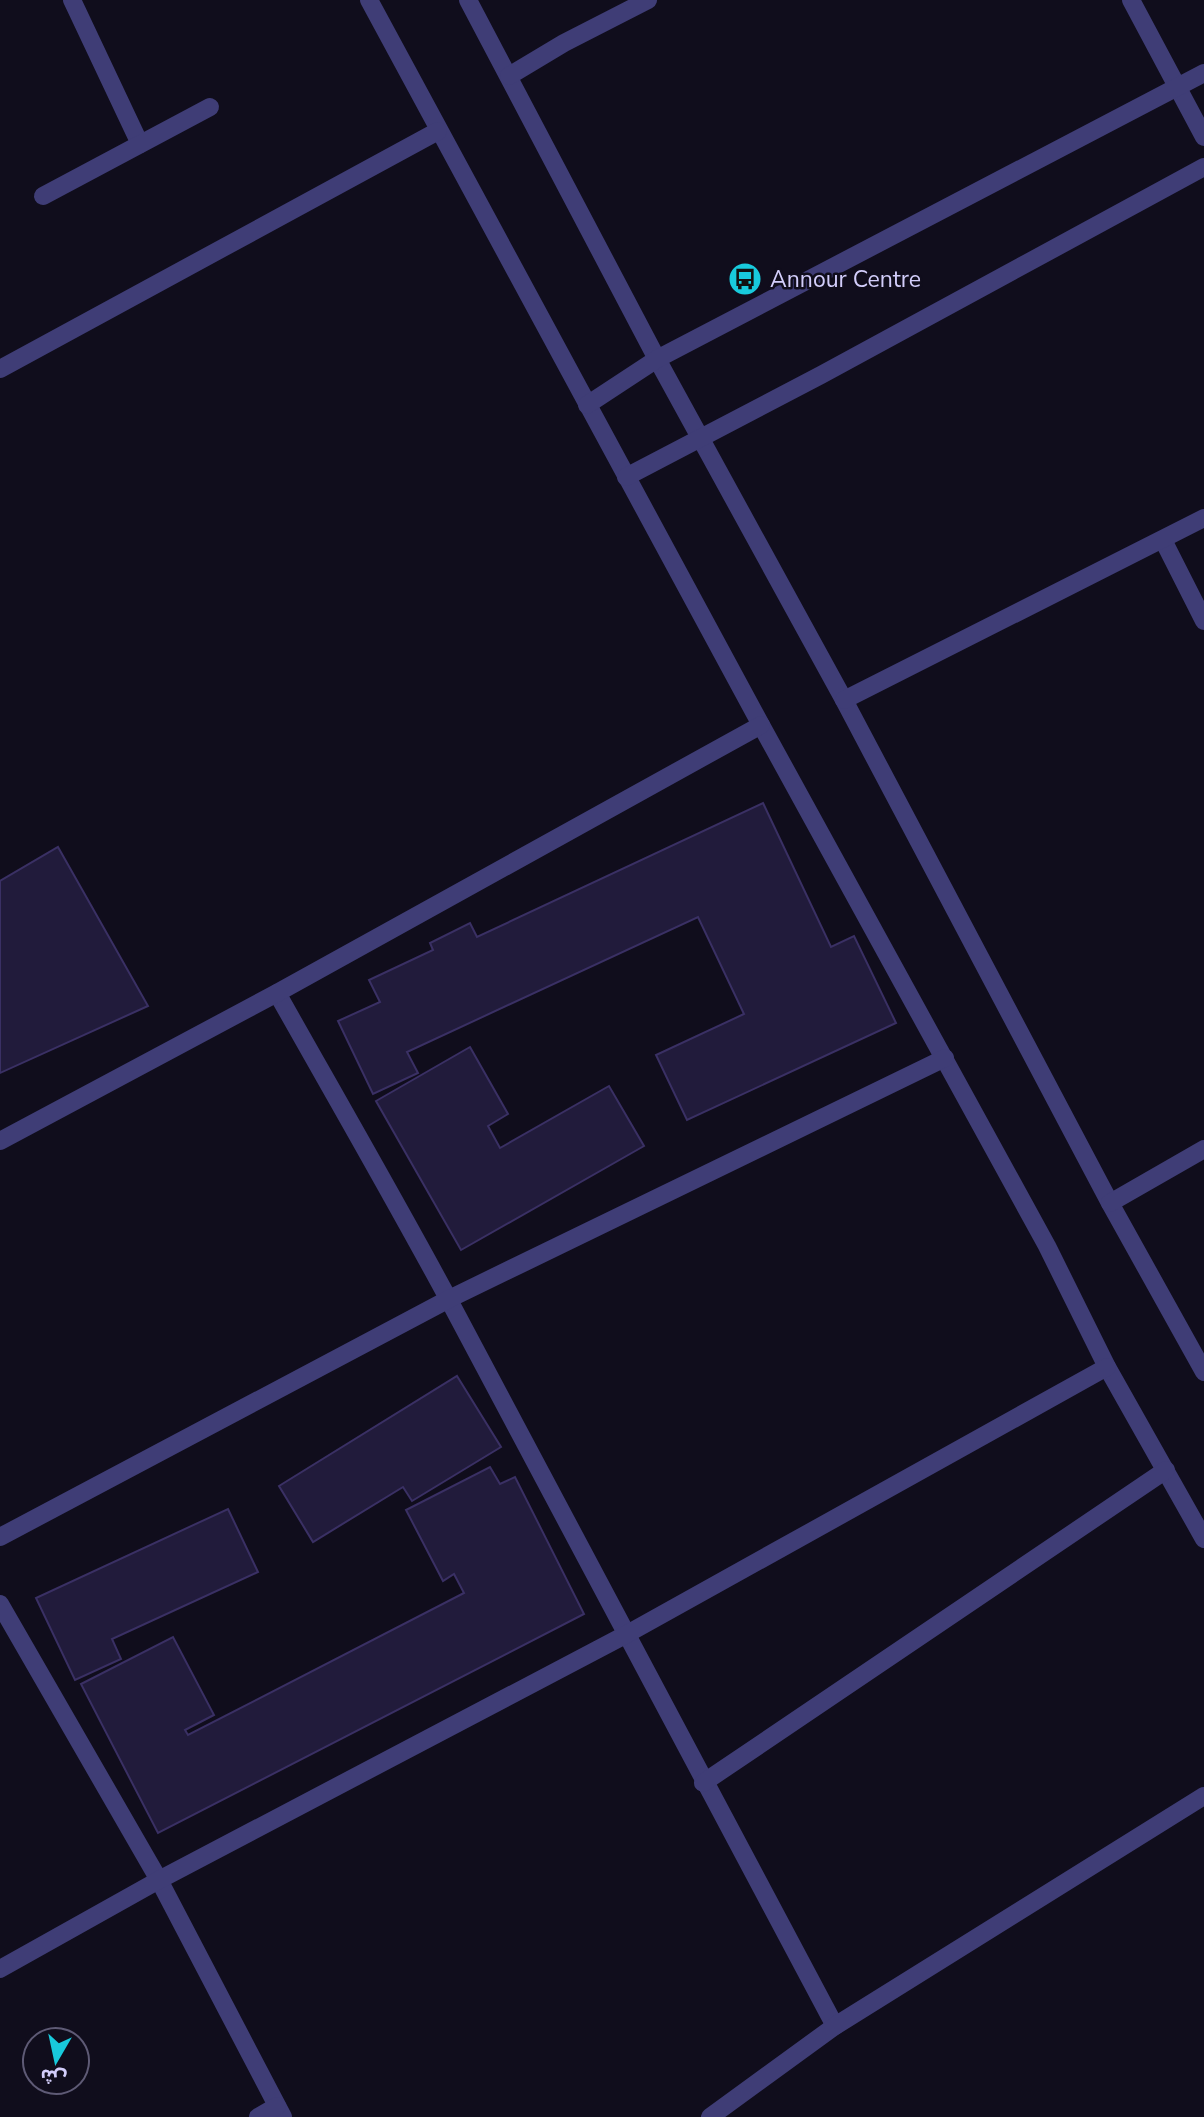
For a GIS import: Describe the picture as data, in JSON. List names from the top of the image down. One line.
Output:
{"places":{"bus stop":["Annour Centre"]},"north":"bottom"}
